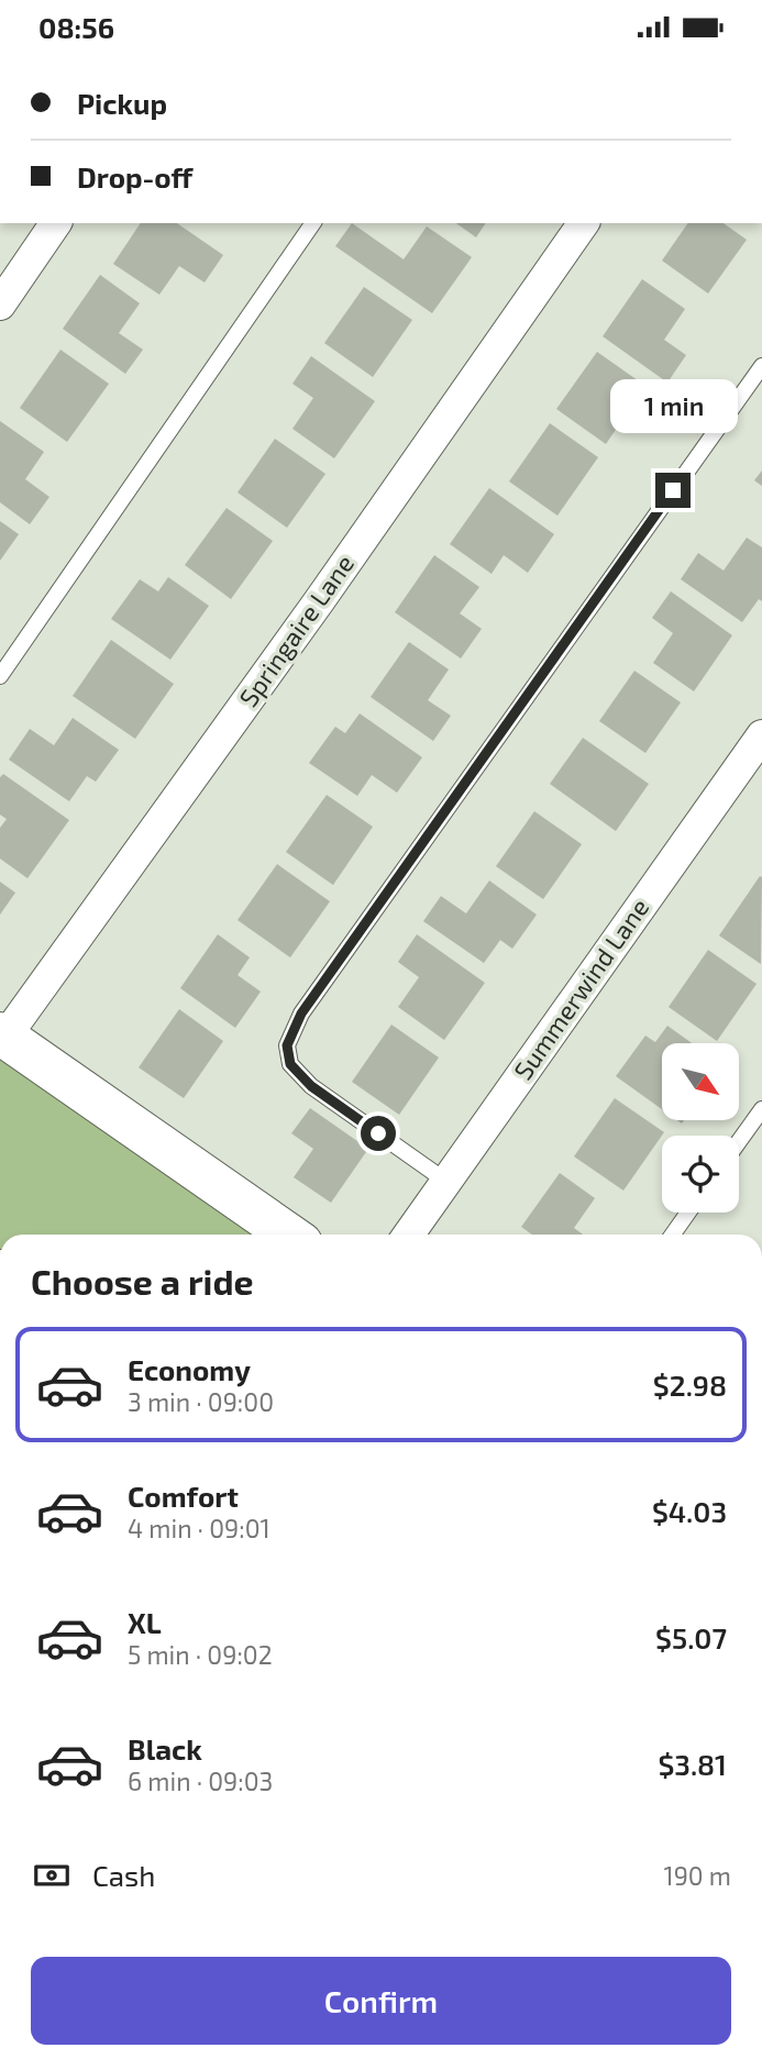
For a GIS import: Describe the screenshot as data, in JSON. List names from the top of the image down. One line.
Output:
{"streets":{"street":["Springaire Lane","Summerwind Lane"]},"north":"bottom right","page":{"status":"08:56","banner":["Pickup","Drop-off"],"bubble":"1 min","heading":"Choose a ride","list":[{"name":"Economy","note":"3 min · 09:00","value":"$2.98"},{"name":"Comfort","note":"4 min · 09:01","value":"$4.03"},{"name":"XL","note":"5 min · 09:02","value":"$5.07"},{"name":"Black","note":"6 min · 09:03","value":"$3.81"}],"pay":["Cash","190 m"],"buttons":"Confirm"}}
